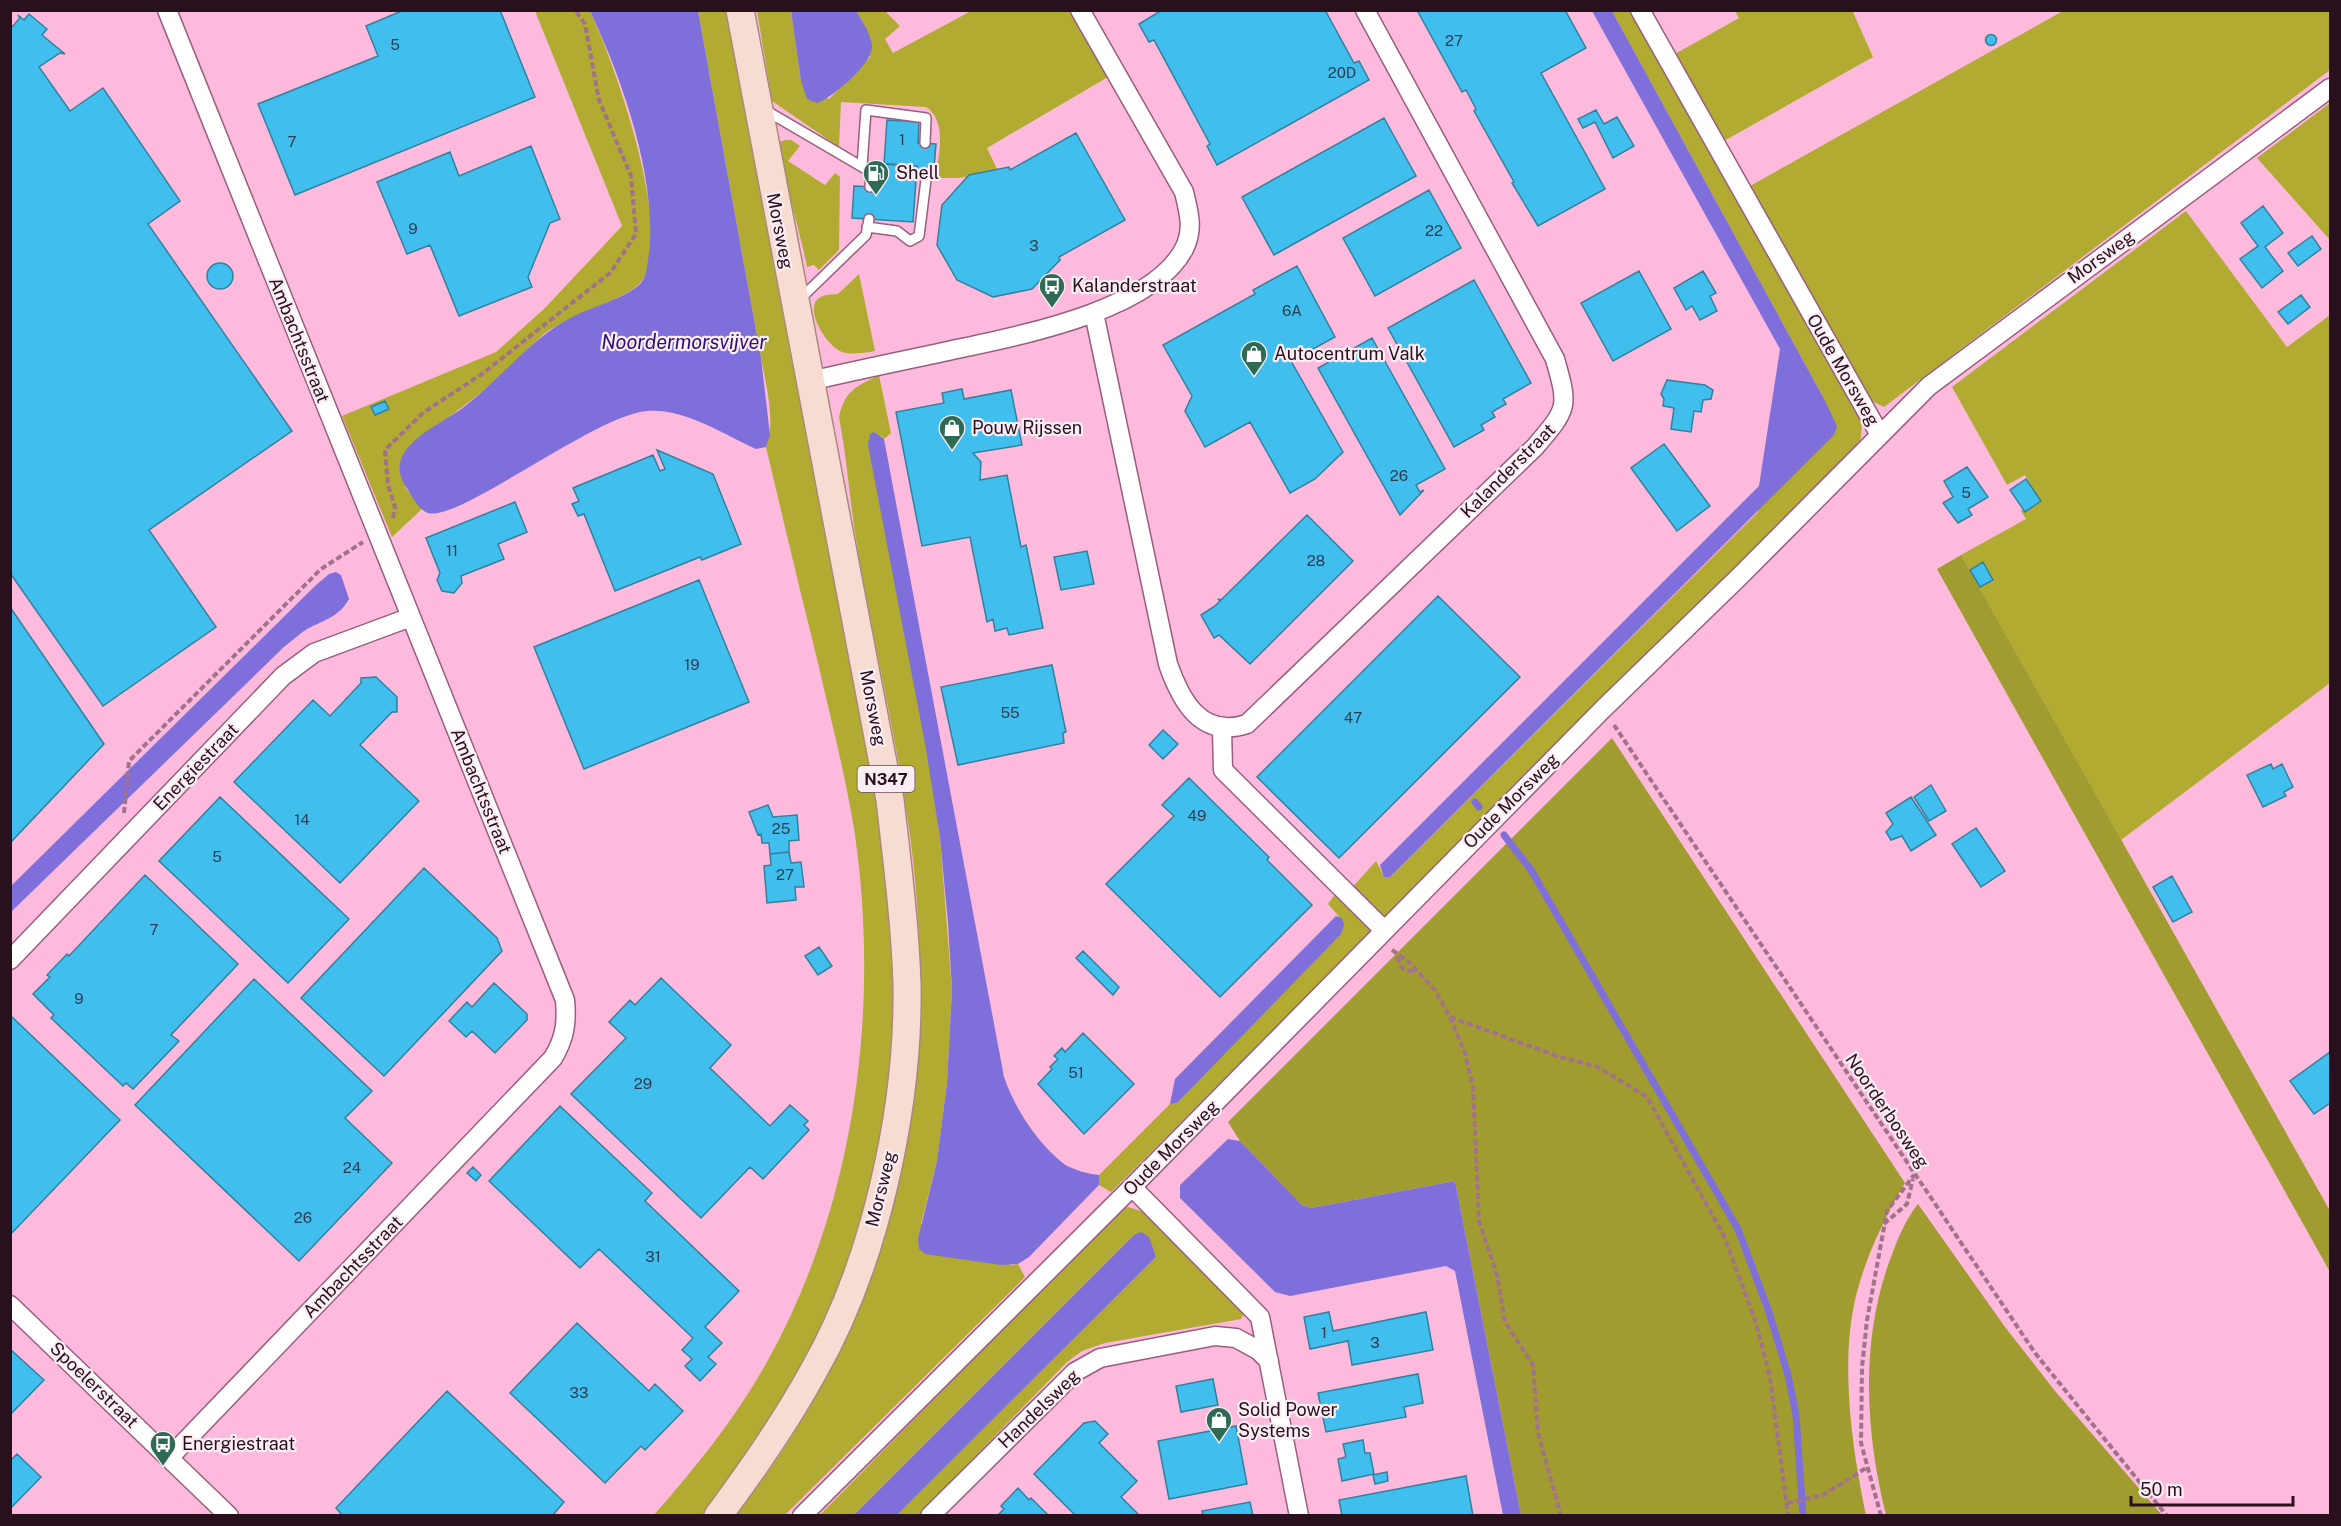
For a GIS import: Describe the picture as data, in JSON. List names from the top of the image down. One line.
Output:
{"streets":{"main road":["Morsweg","N347"],"street":["Ambachtsstraat","Oude Morsweg","Kalanderstraat","Energiestraat","Spoelerstraat","Handelsweg"],"path":["Noorderbosweg"]},"crossings":[["Morsweg","Oude Morsweg"],["Ambachtsstraat","Energiestraat"],["Ambachtsstraat","Spoelerstraat"],["Oude Morsweg","Noorderbosweg"]],"water":["Noordermorsvijver"],"places":{"fuel station":["Shell"],"bus stop":["Kalanderstraat","Energiestraat"],"shop":["Autocentrum Valk","Pouw Rijssen","Solid Power Systems"]},"house_numbers":["27","5","20D","1","7","9","22","3","6A","26","5","11","28","19","55","47","49","14","25","5","27","7","9","51","29","24","26","31","1","3","33"],"scale_bar":"50 m"}
